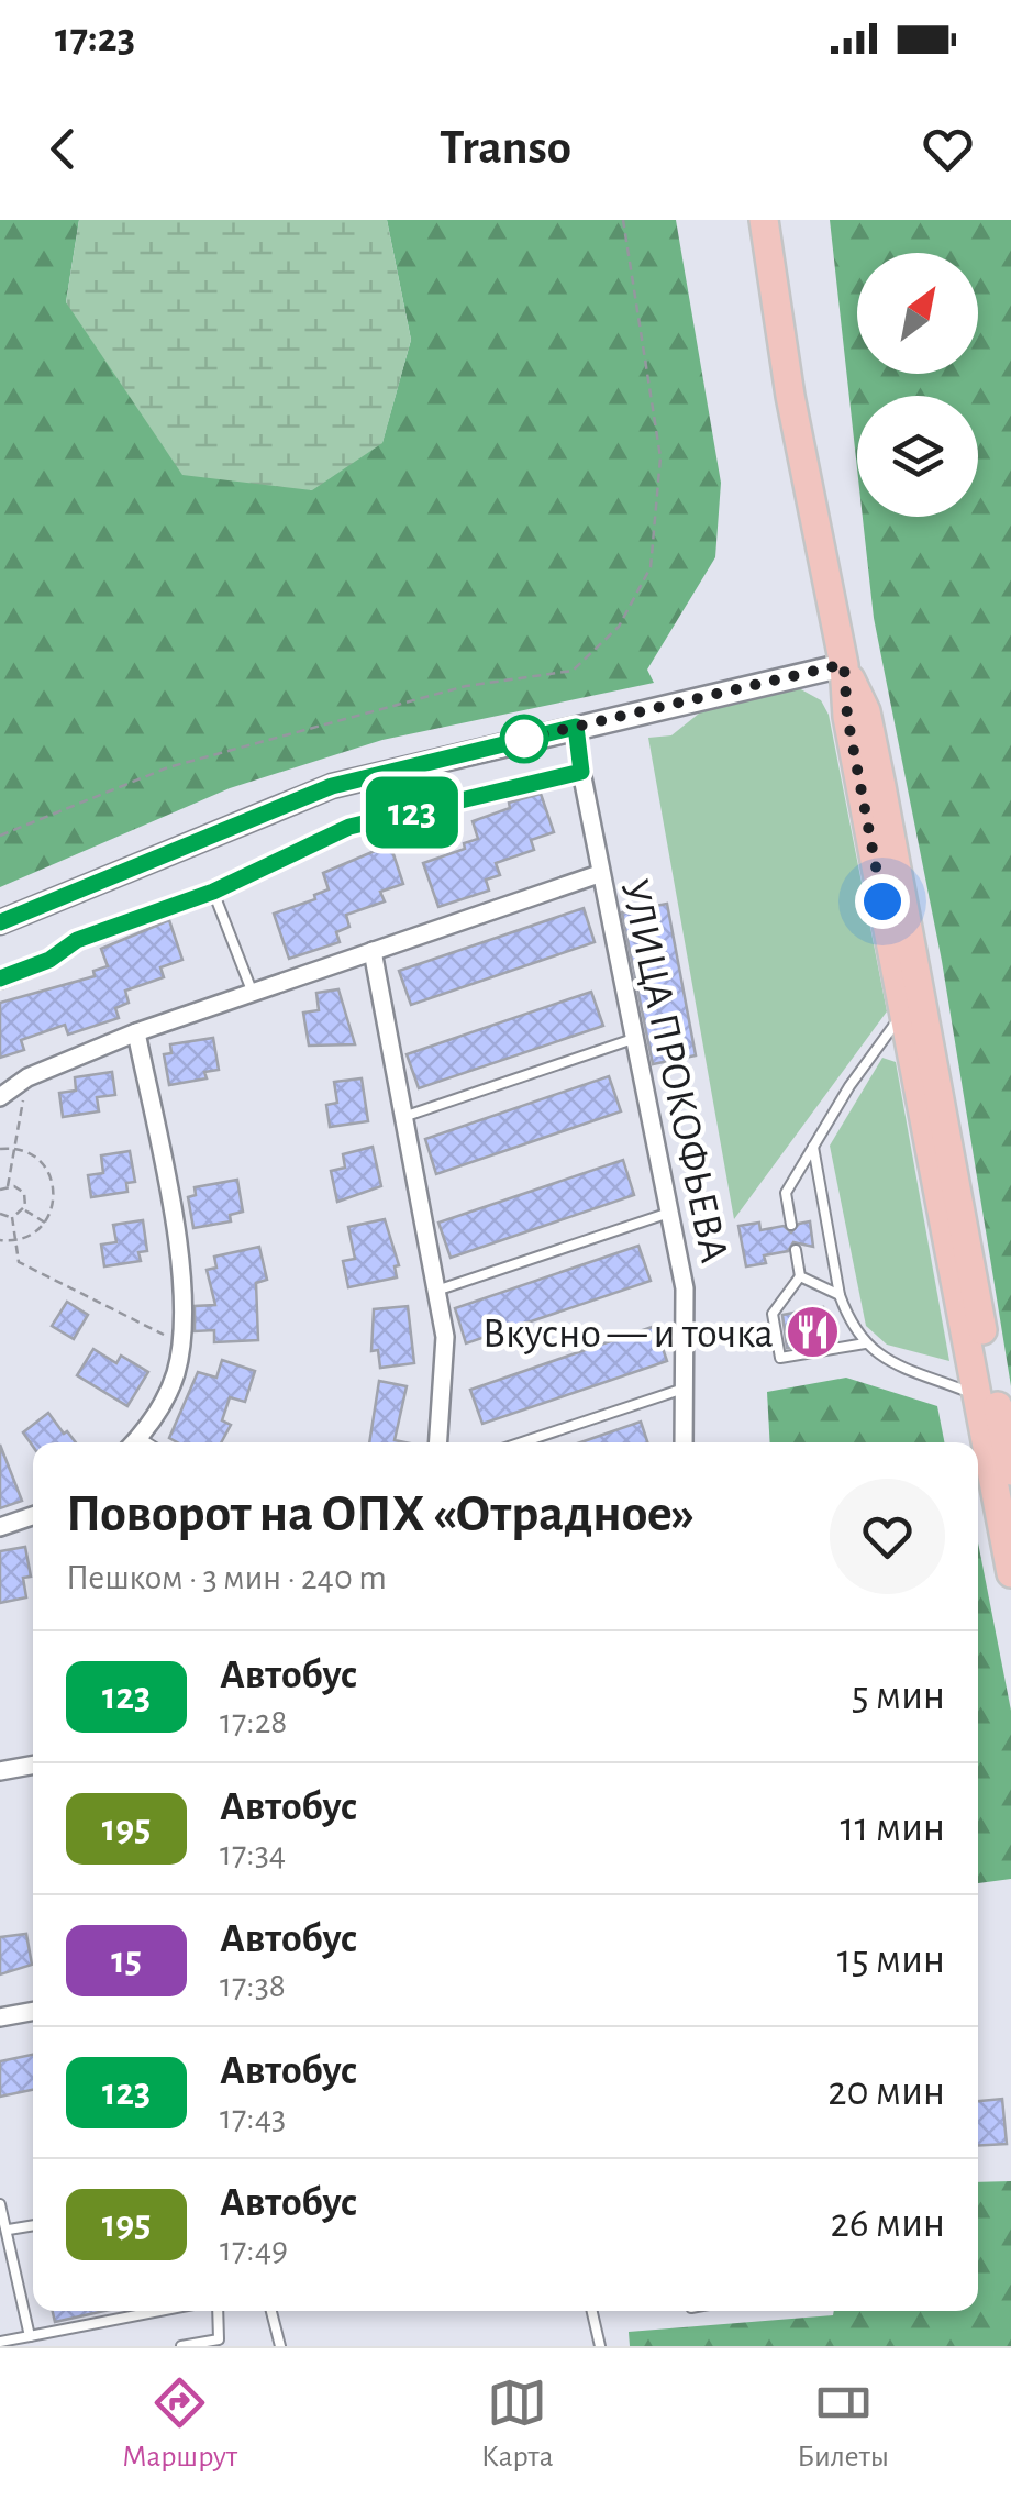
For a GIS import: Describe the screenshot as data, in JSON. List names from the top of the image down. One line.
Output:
{"streets":{"street":["УЛИЦА ПРОКОФЬЕВА"]},"places":{"restaurant":["Вкусно — и точка"]},"lines":["bus line 123"],"north":"top right","page":{"status":"17:23","header":"Transo","on_map":"123","heading":["Поворот на ОПХ «Отрадное»","Пешком · 3 мин · 240 m"],"list":[{"mark":"123","name":"Автобус","note":"17:28","value":"5 мин"},{"mark":"195","name":"Автобус","note":"17:34","value":"11 мин"},{"mark":"15","name":"Автобус","note":"17:38","value":"15 мин"},{"mark":"123","name":"Автобус","note":"17:43","value":"20 мин"},{"mark":"195","name":"Автобус","note":"17:49","value":"26 мин"}],"tabs":["Маршрут","Карта","Билеты"]}}
